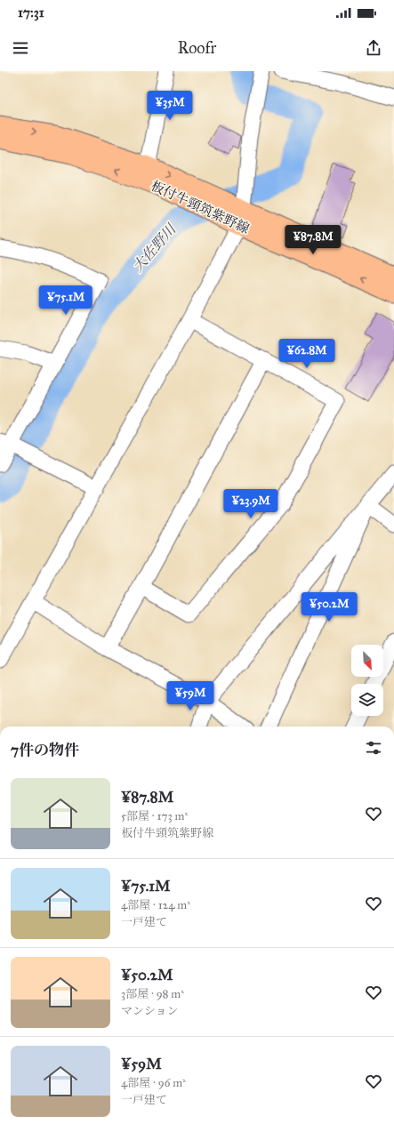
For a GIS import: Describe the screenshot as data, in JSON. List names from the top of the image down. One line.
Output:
{"streets":{"main road":["板付牛頸筑紫野線"]},"water":["大佐野川"],"north":"bottom right","page":{"status":"17:31","header":"Roofr","price":["¥35M","¥87.8M","¥75.1M","¥62.8M","¥23.9M","¥50.2M","¥59M"],"heading":"7件の物件","list":[{"name":"¥87.8M","note":"5部屋 · 173 m² · 板付牛頸筑紫野線"},{"name":"¥75.1M","note":"4部屋 · 124 m² · 一戸建て"},{"name":"¥50.2M","note":"3部屋 · 98 m² · マンション"},{"name":"¥59M","note":"4部屋 · 96 m² · 一戸建て"}]}}
